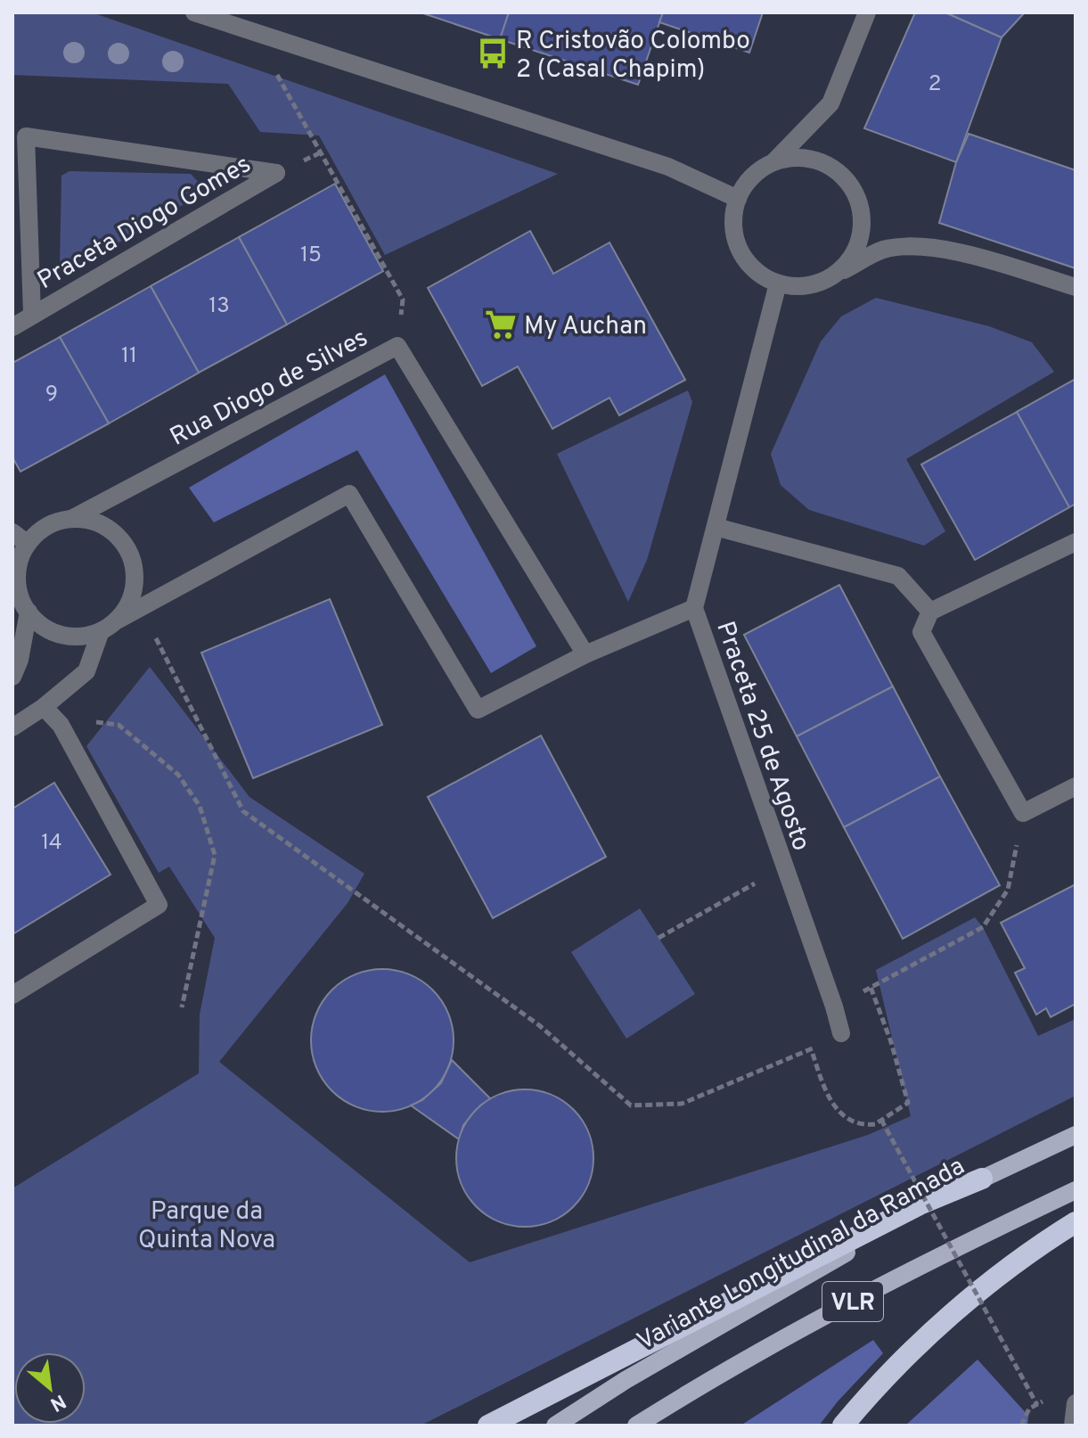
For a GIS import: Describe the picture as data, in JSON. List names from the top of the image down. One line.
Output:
{"streets":{"main road":["Variante Longitudinal da Ramada","VLR"],"street":["Praceta Diogo Gomes","Rua Diogo de Silves","Praceta 25 de Agosto"]},"parks":["Parque da Quinta Nova"],"places":{"bus stop":["R Cristovão Colombo 2 (Casal Chapim)"],"supermarket":["My Auchan"]},"house_numbers":["2","15","13","11","9","14"],"north":"bottom right"}
